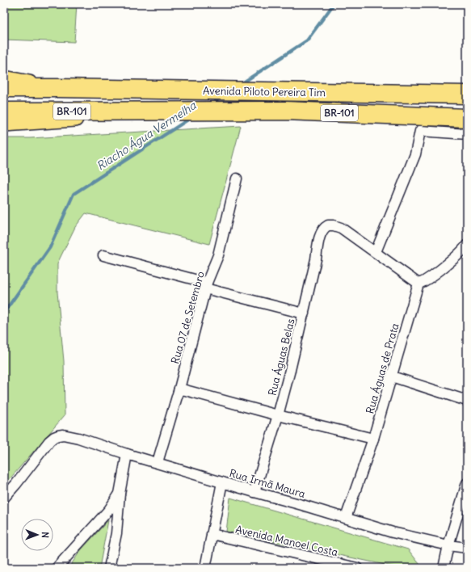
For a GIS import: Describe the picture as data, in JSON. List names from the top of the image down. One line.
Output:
{"streets":{"highway":["Avenida Piloto Pereira Tim","BR-101"],"street":["Rua 07 de Setembro","Rua Águas Belas","Rua Águas de Prata","Rua Irmã Maura","Avenida Manoel Costa"]},"crossings":[["Rua 07 de Setembro","Rua Irmã Maura"],["Rua Águas Belas","Rua Irmã Maura"],["Rua Águas de Prata","Rua Irmã Maura"]],"water":["Riacho Água Vermelha"],"north":"right"}
